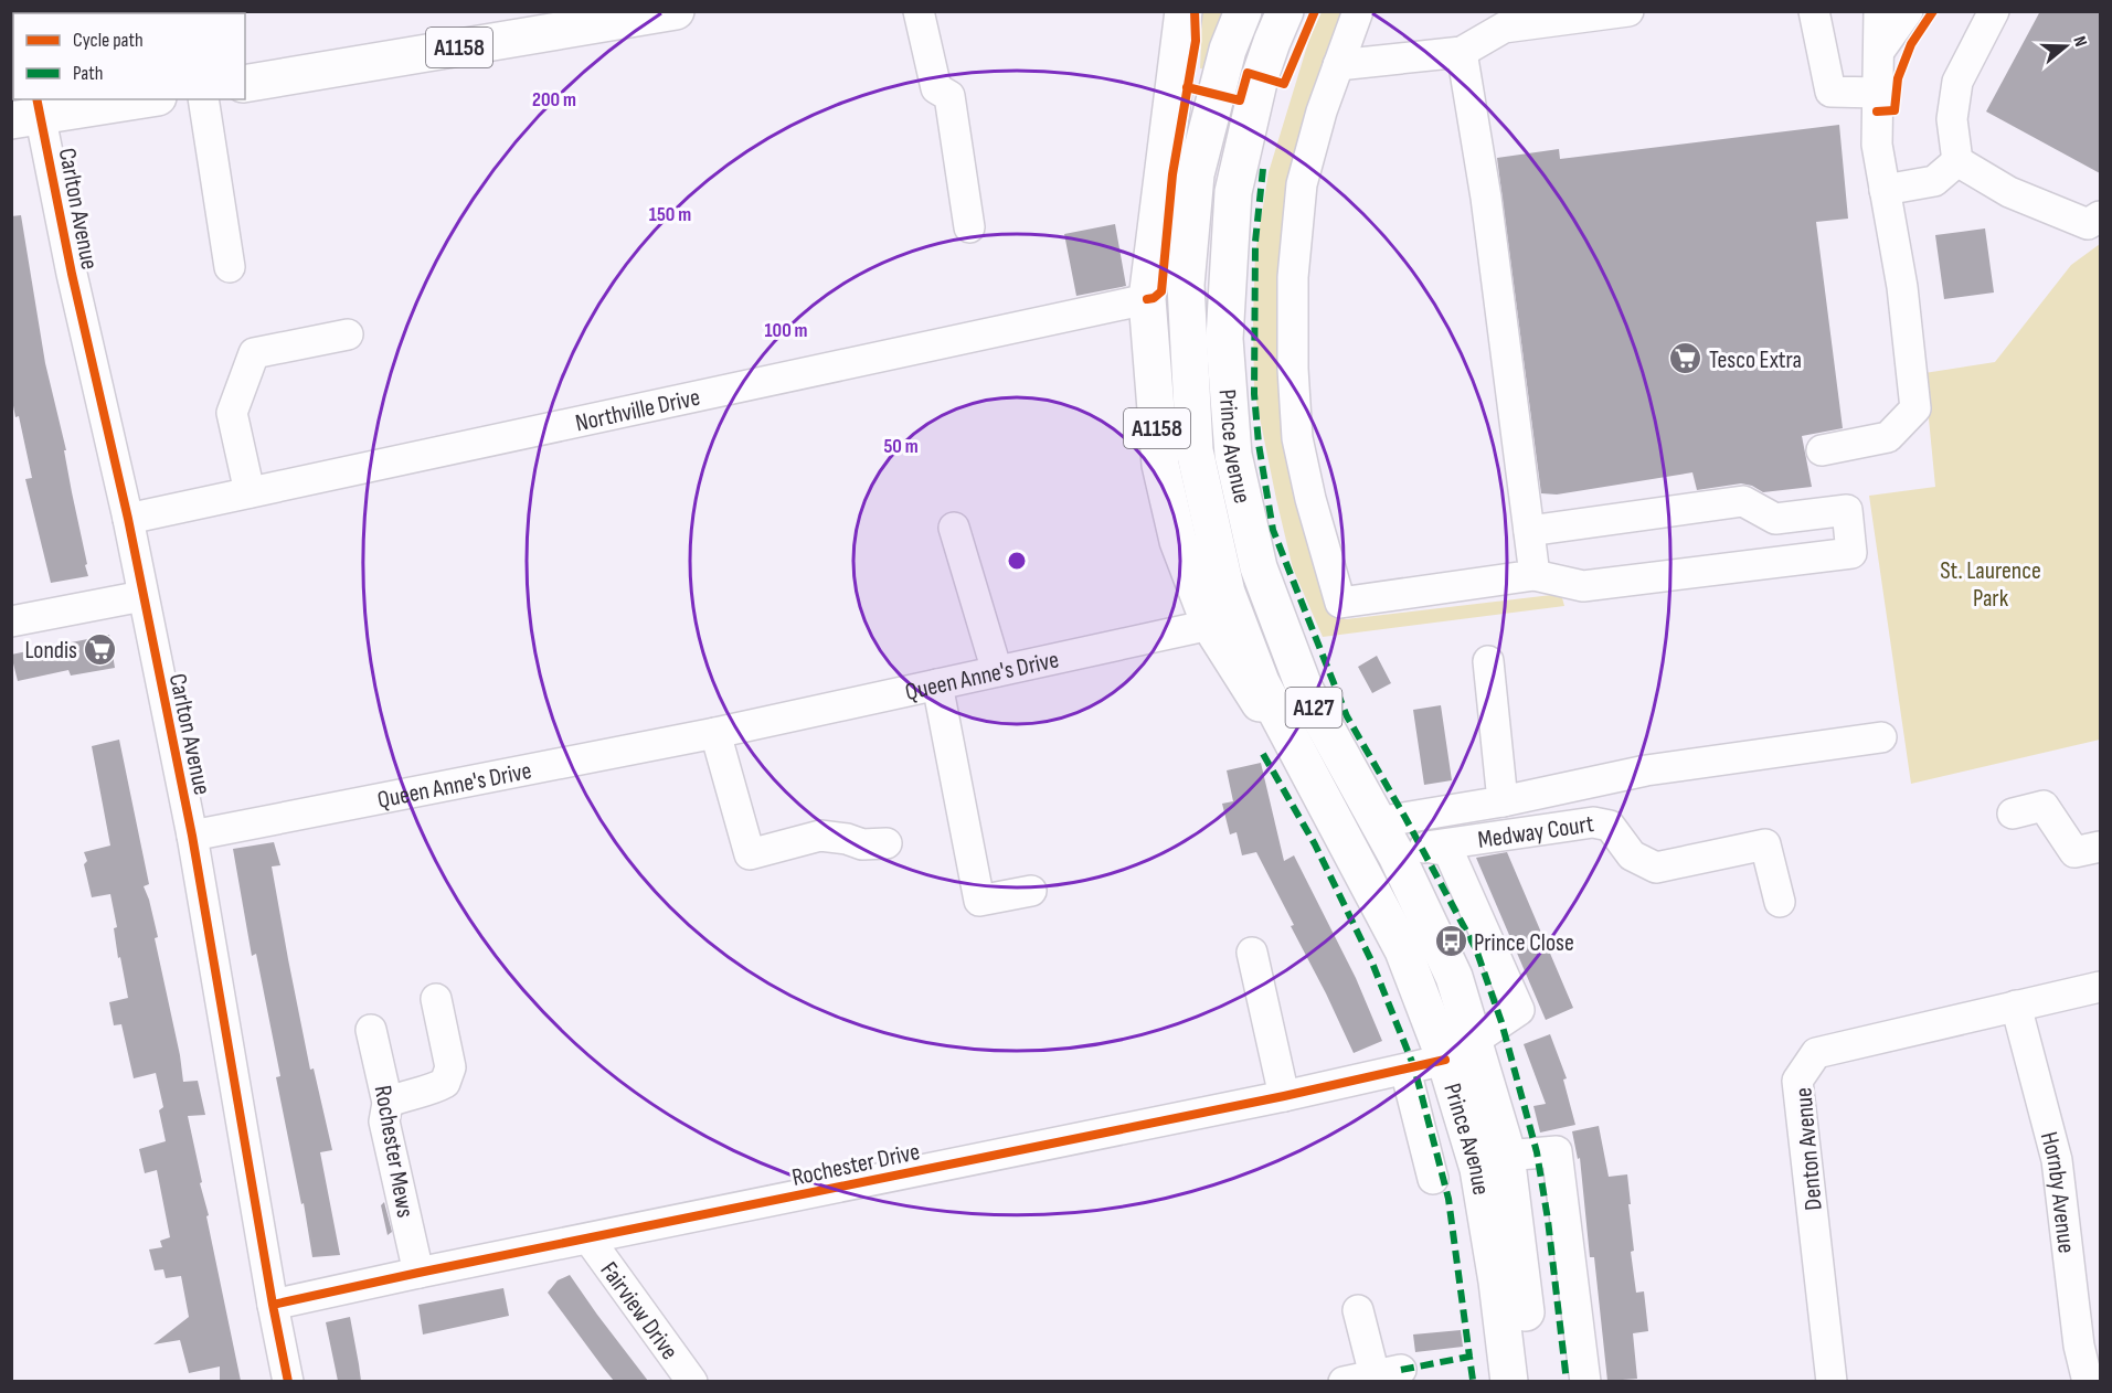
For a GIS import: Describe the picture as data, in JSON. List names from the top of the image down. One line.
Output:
{"streets":{"main road":["A1158","Prince Avenue","A127"],"street":["Carlton Avenue","Northville Drive","Queen Anne's Drive","Medway Court","Denton Avenue","Rochester Mews","Rochester Drive","Hornby Avenue","Fairview Drive"]},"crossings":[["Carlton Avenue","Northville Drive"],["Carlton Avenue","Queen Anne's Drive"],["Carlton Avenue","Rochester Drive"],["Northville Drive","Prince Avenue"],["Prince Avenue","Queen Anne's Drive"],["Prince Avenue","Medway Court"],["Prince Avenue","Rochester Drive"],["Denton Avenue","Hornby Avenue"],["Rochester Mews","Rochester Drive"],["Rochester Drive","Fairview Drive"]],"parks":["St. Laurence Park"],"places":{"supermarket":["Tesco Extra","Londis"],"bus stop":["Prince Close"]},"legend":["Cycle path","Path"],"north":"right","rings":["200 m","150 m","100 m","50 m"]}
